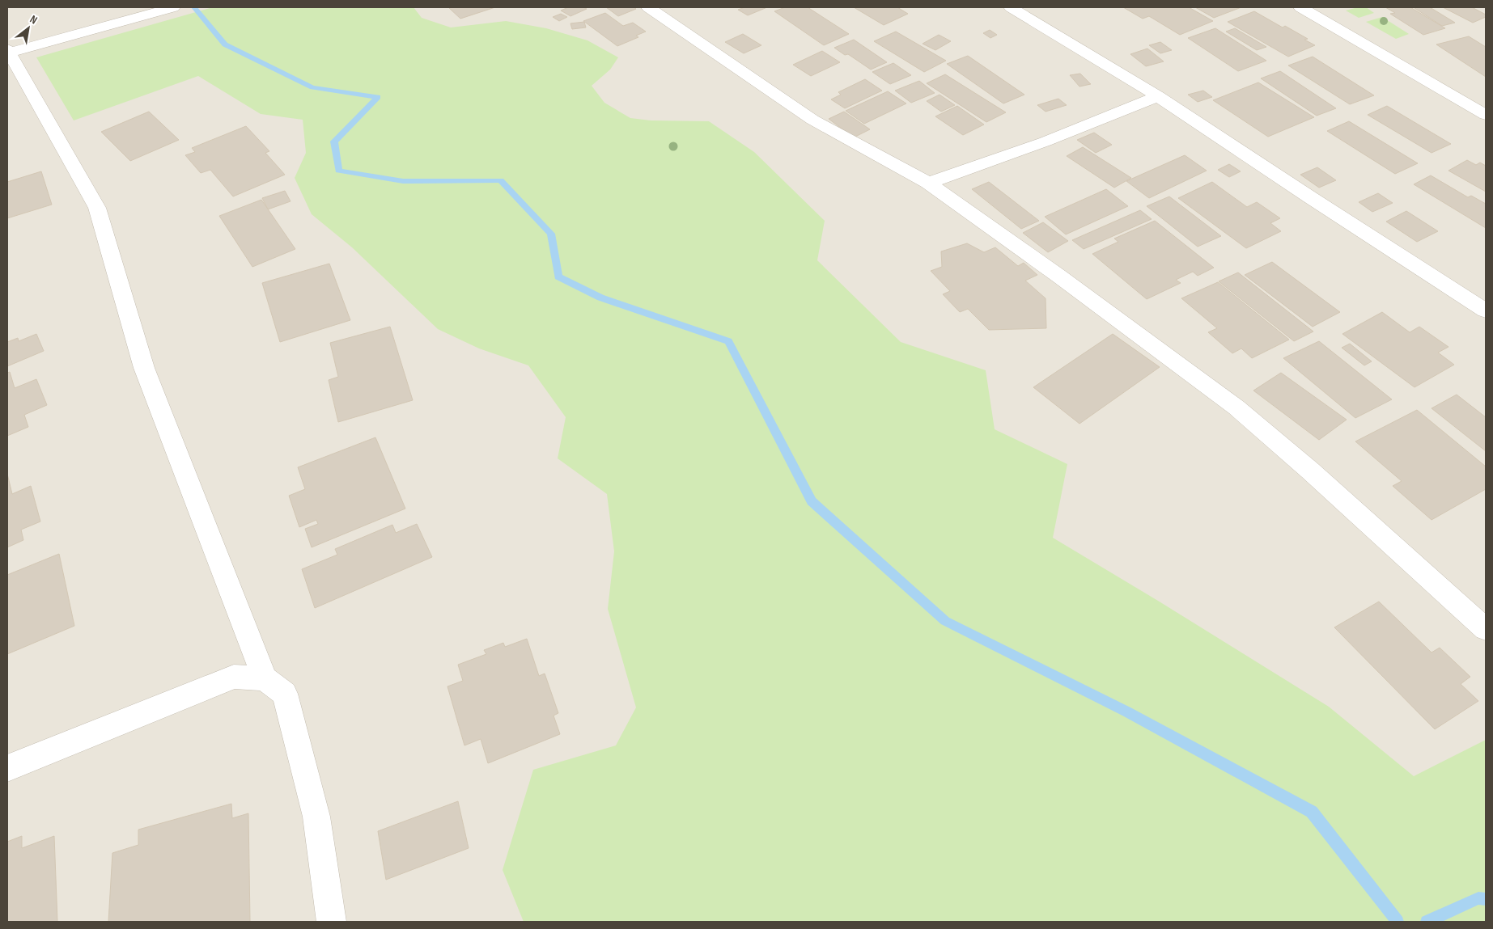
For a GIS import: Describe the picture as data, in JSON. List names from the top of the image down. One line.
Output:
{"north":"top right"}
